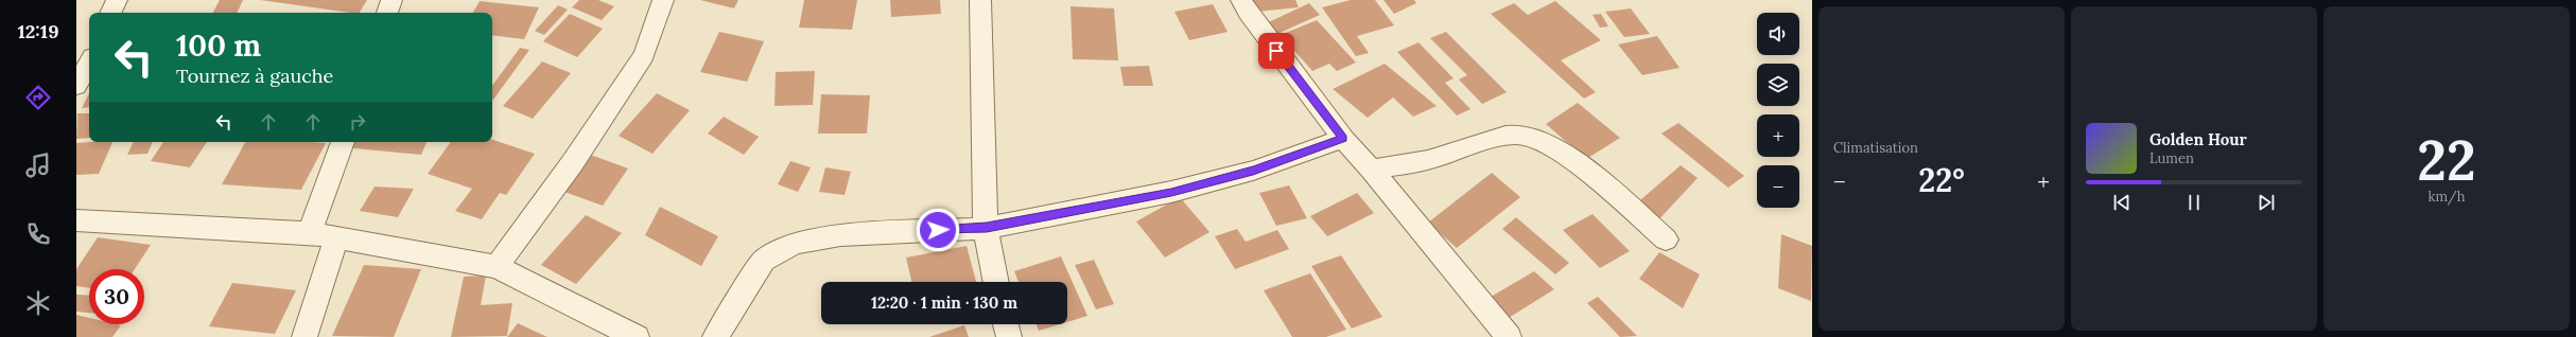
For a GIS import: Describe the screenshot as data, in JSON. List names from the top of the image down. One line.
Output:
{"page":{"tabs":"12:19","tile":["Climatisation",["22","km/h"]],"map_buttons":["+","−"],"turn":["100 m","Tournez à gauche"],"song":["Golden Hour","Lumen"],"heat":["−","22°","+"],"limit":"30","trip":"12:20 · 1 min · 130 m"}}
